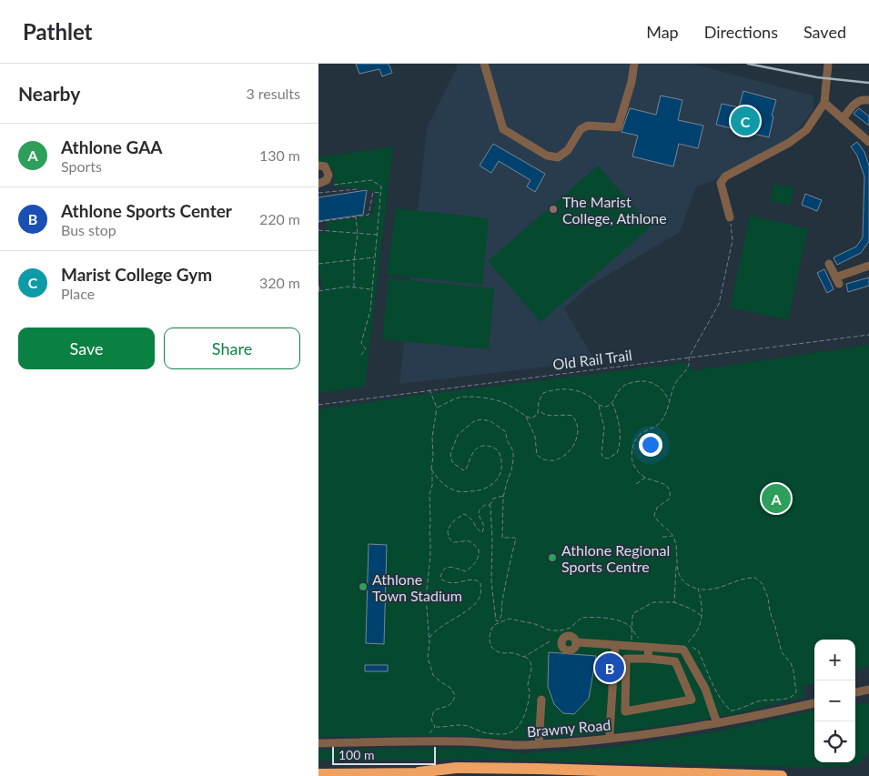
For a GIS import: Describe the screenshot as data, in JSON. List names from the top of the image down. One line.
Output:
{"streets":{"street":["Brawny Road"],"path":["Old Rail Trail"]},"places":["The Marist College, Athlone","Athlone Regional Sports Centre","Athlone Town Stadium"],"scale_bar":"100 m","page":{"header":"Pathlet","nav":["Map","Directions","Saved"],"heading":["Nearby","3 results"],"pins":["C","A","B"],"list":[{"mark":"A","name":"Athlone GAA","note":"Sports","value":"130 m"},{"mark":"B","name":"Athlone Sports Center","note":"Bus stop","value":"220 m"},{"mark":"C","name":"Marist College Gym","note":"Place","value":"320 m"}],"buttons":["Save","Share"],"map_buttons":["+","−"],"scale":"100 m"}}
